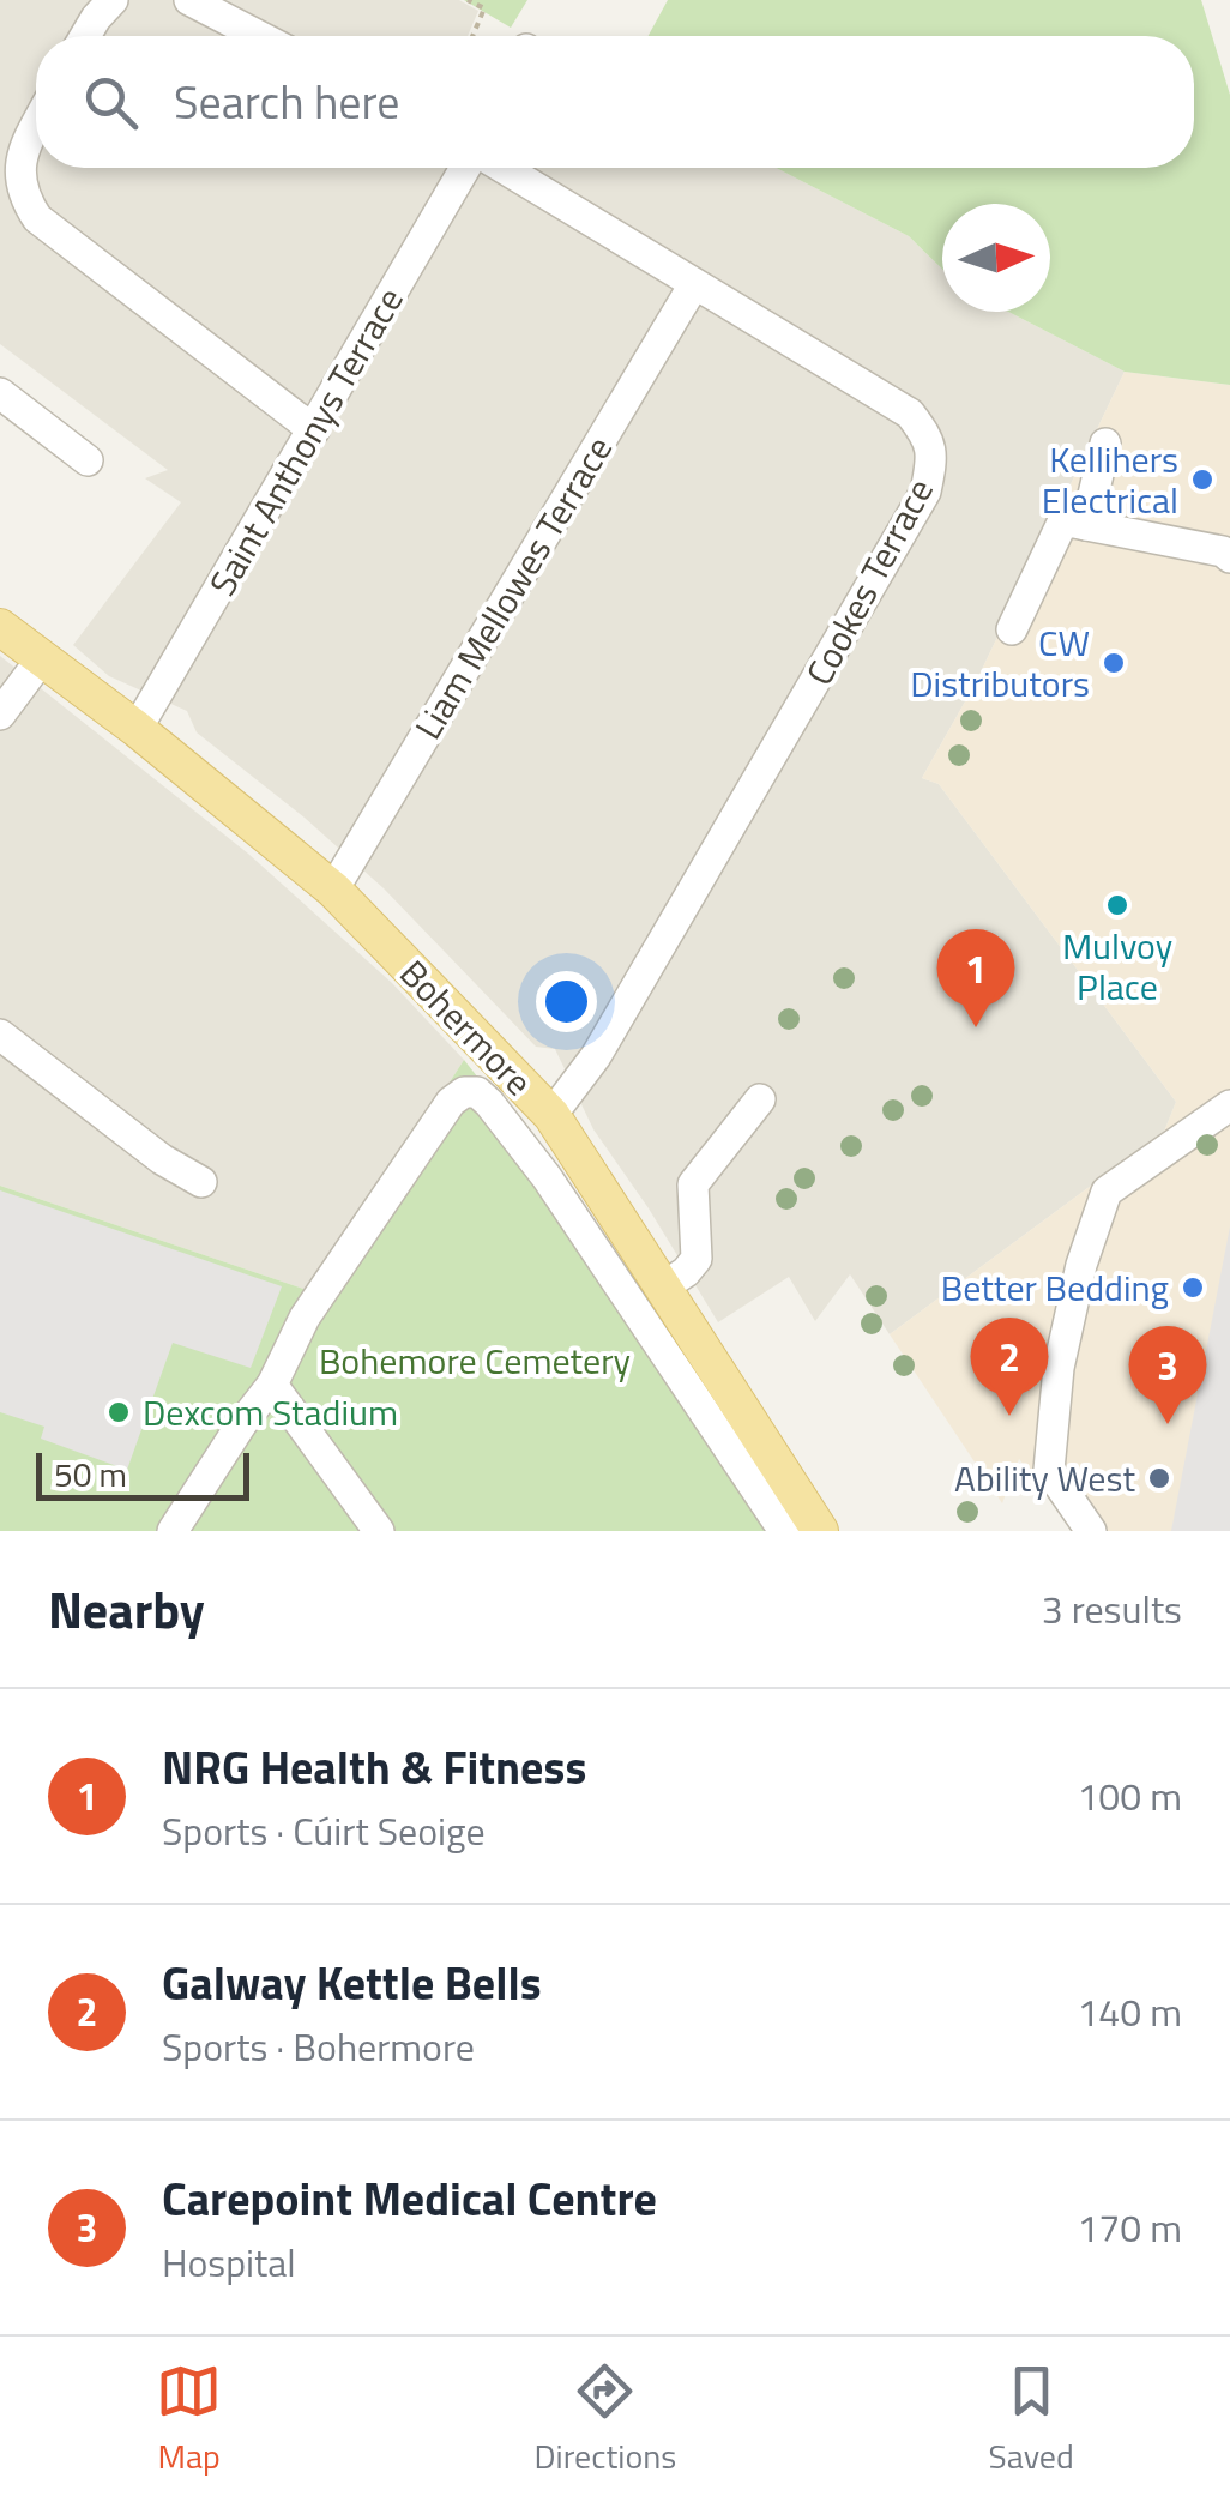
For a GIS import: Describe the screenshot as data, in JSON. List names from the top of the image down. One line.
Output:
{"streets":{"main road":["Bohermore"],"street":["Saint Anthonys Terrace","Cookes Terrace","Liam Mellowes Terrace"]},"crossings":[["Saint Anthonys Terrace","Bohermore"],["Cookes Terrace","Liam Mellowes Terrace"],["Cookes Terrace","Bohermore"],["Liam Mellowes Terrace","Bohermore"]],"parks":["Bohemore Cemetery"],"places":["Kellihers Electrical","CW Distributors","Mulvoy Place","Better Bedding","Dexcom Stadium","Ability West"],"scale_bar":"50 m","north":"right","page":{"search":"Search here","pins":["1","2","3"],"scale":"50 m","heading":["Nearby","3 results"],"list":[{"mark":"1","name":"NRG Health & Fitness","note":"Sports · Cúirt Seoige","value":"100 m"},{"mark":"2","name":"Galway Kettle Bells","note":"Sports · Bohermore","value":"140 m"},{"mark":"3","name":"Carepoint Medical Centre","note":"Hospital","value":"170 m"}],"nav":["Map","Directions","Saved"]}}
